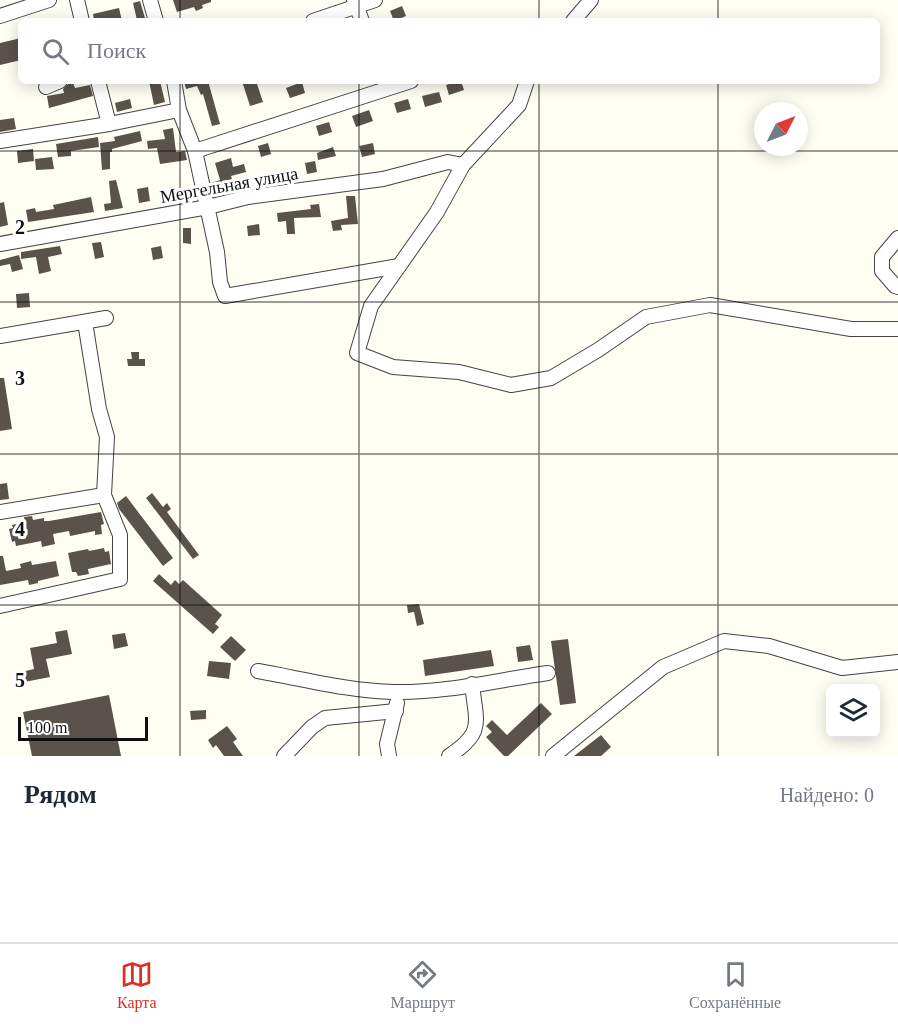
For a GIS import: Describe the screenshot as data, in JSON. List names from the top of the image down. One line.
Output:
{"streets":{"street":["Мергельная улица"]},"scale_bar":"100 m","north":"top right","page":{"search":"Поиск","scale":"100 m","heading":["Рядом","Найдено: 0"],"nav":["Карта","Маршрут","Сохранённые"]},"grid":{"rows":["2","3","4","5"]}}
